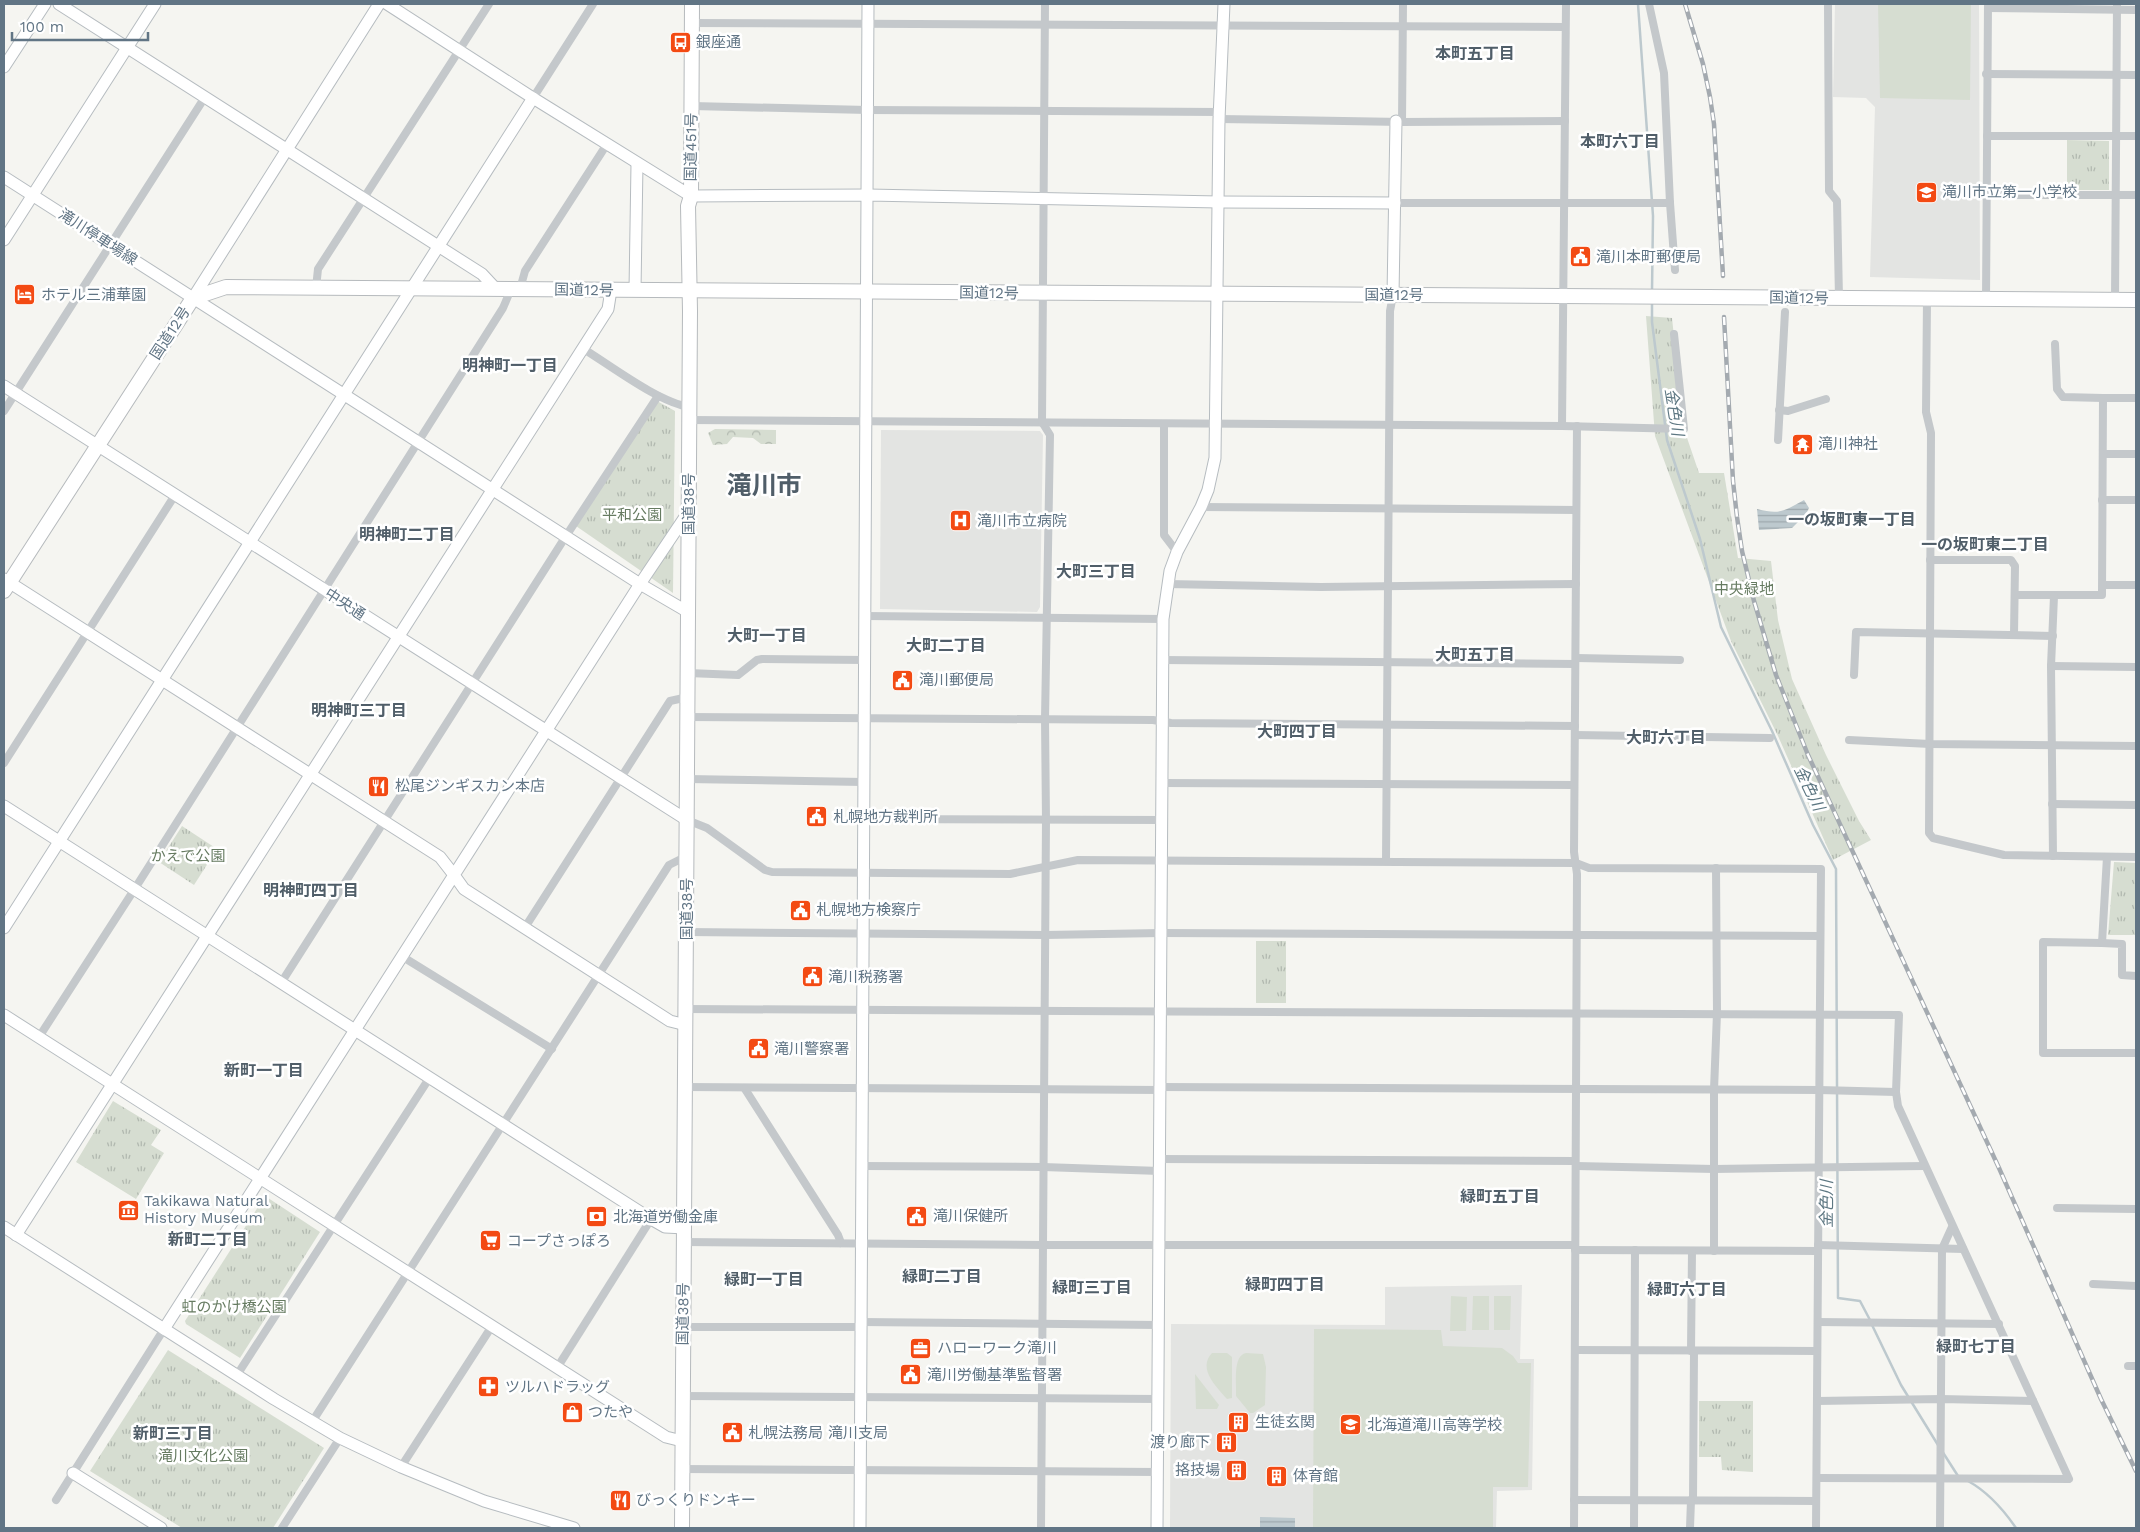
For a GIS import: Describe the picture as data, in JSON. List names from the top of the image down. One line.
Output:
{"streets":{"highway":["国道451号","国道12号","国道38号"],"street":["滝川停車場線","中央通"]},"crossings":[["国道451号","国道12号"],["国道451号","国道38号"],["滝川停車場線","国道12号"],["滝川停車場線","国道38号"],["国道12号","国道38号"],["国道12号","中央通"],["国道38号","中央通"]],"districts":["本町五丁目","本町六丁目","明神町一丁目","滝川市","一の坂町東一丁目","明神町二丁目","一の坂町東二丁目","大町三丁目","大町一丁目","大町二丁目","大町五丁目","明神町三丁目","大町四丁目","大町六丁目","明神町四丁目","新町一丁目","緑町五丁目","新町二丁目","緑町二丁目","緑町一丁目","緑町四丁目","緑町三丁目","緑町六丁目","緑町七丁目","新町三丁目"],"water":["金色川"],"parks":["平和公園","中央緑地","かえで公園","虹のかけ橋公園","滝川文化公園"],"places":{"bus stop":["銀座通"],"school or university":["滝川市立第一小学校","北海道滝川高等学校"],"public building":["滝川本町郵便局","滝川郵便局","札幌地方裁判所","札幌地方検察庁","滝川税務署","滝川警察署","滝川保健所","滝川労働基準監督署","札幌法務局 滝川支局"],"hotel":["ホテル三浦華園"],"temple":["滝川神社"],"hospital":["滝川市立病院"],"restaurant":["松尾ジンギスカン本店","びっくりドンキー"],"museum":["Takikawa Natural History Museum"],"bank":["北海道労働金庫"],"supermarket":["コープさっぽろ"],"office":["ハローワーク滝川"],"pharmacy":["ツルハドラッグ"],"shop":["つたや"],"building":["生徒玄関","渡り廊下","挌技場","体育館"]},"scale_bar":"100 m"}
